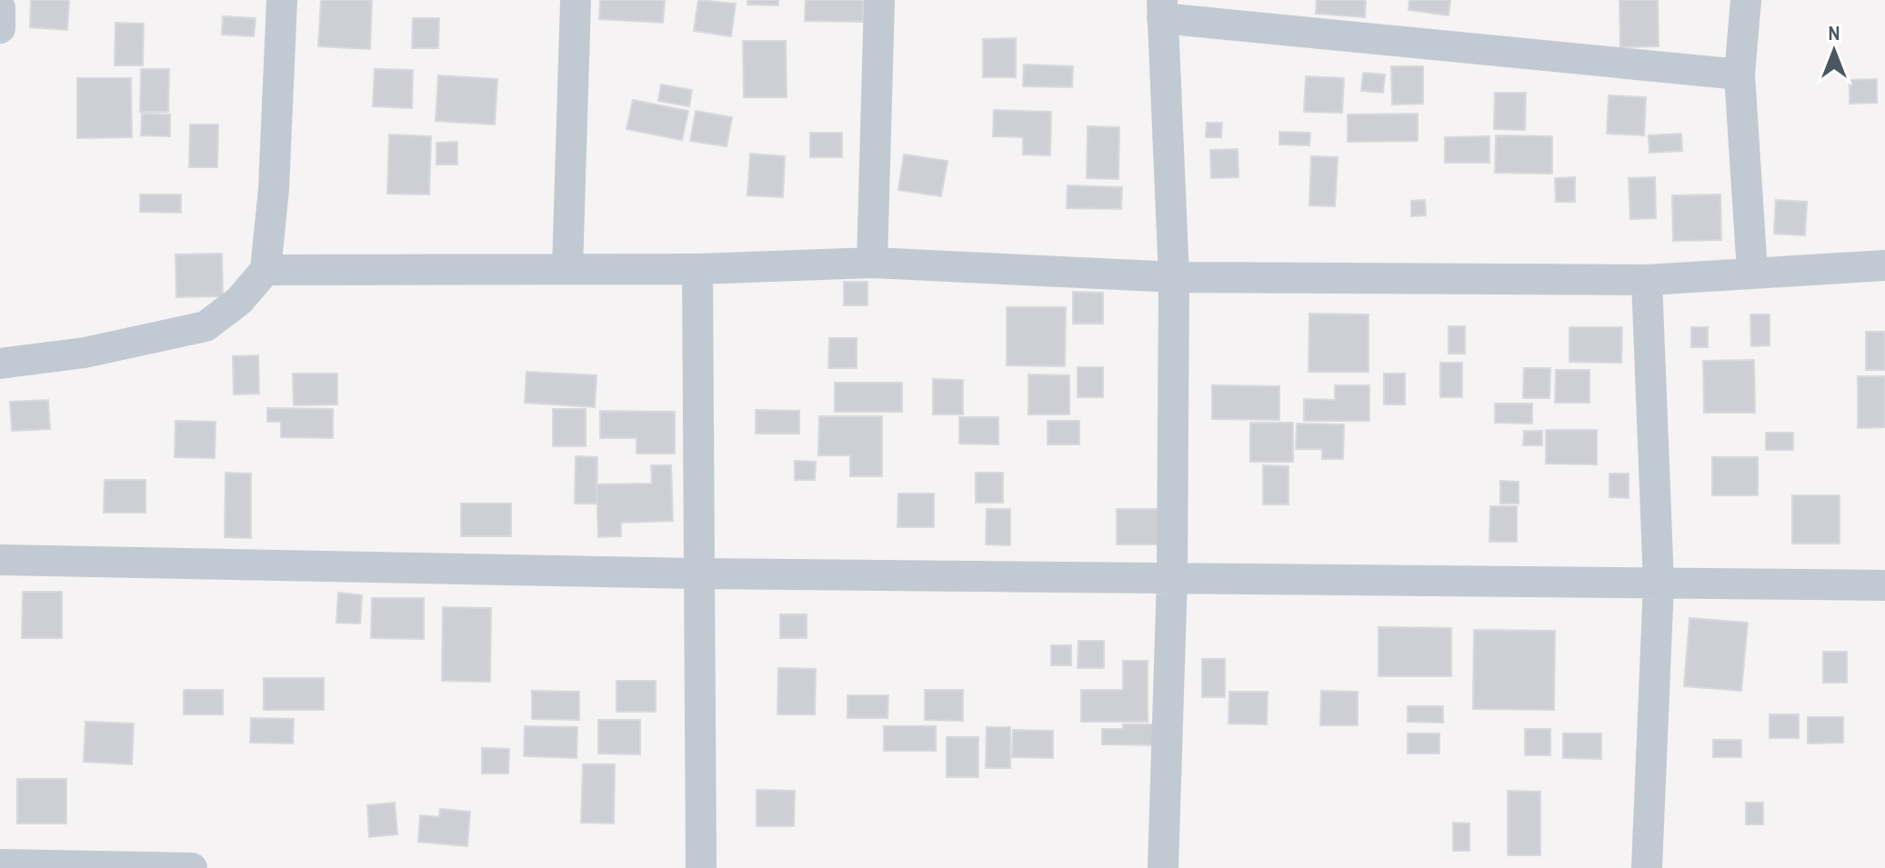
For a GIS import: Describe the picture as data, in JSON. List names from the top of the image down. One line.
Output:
{"north":"top"}
